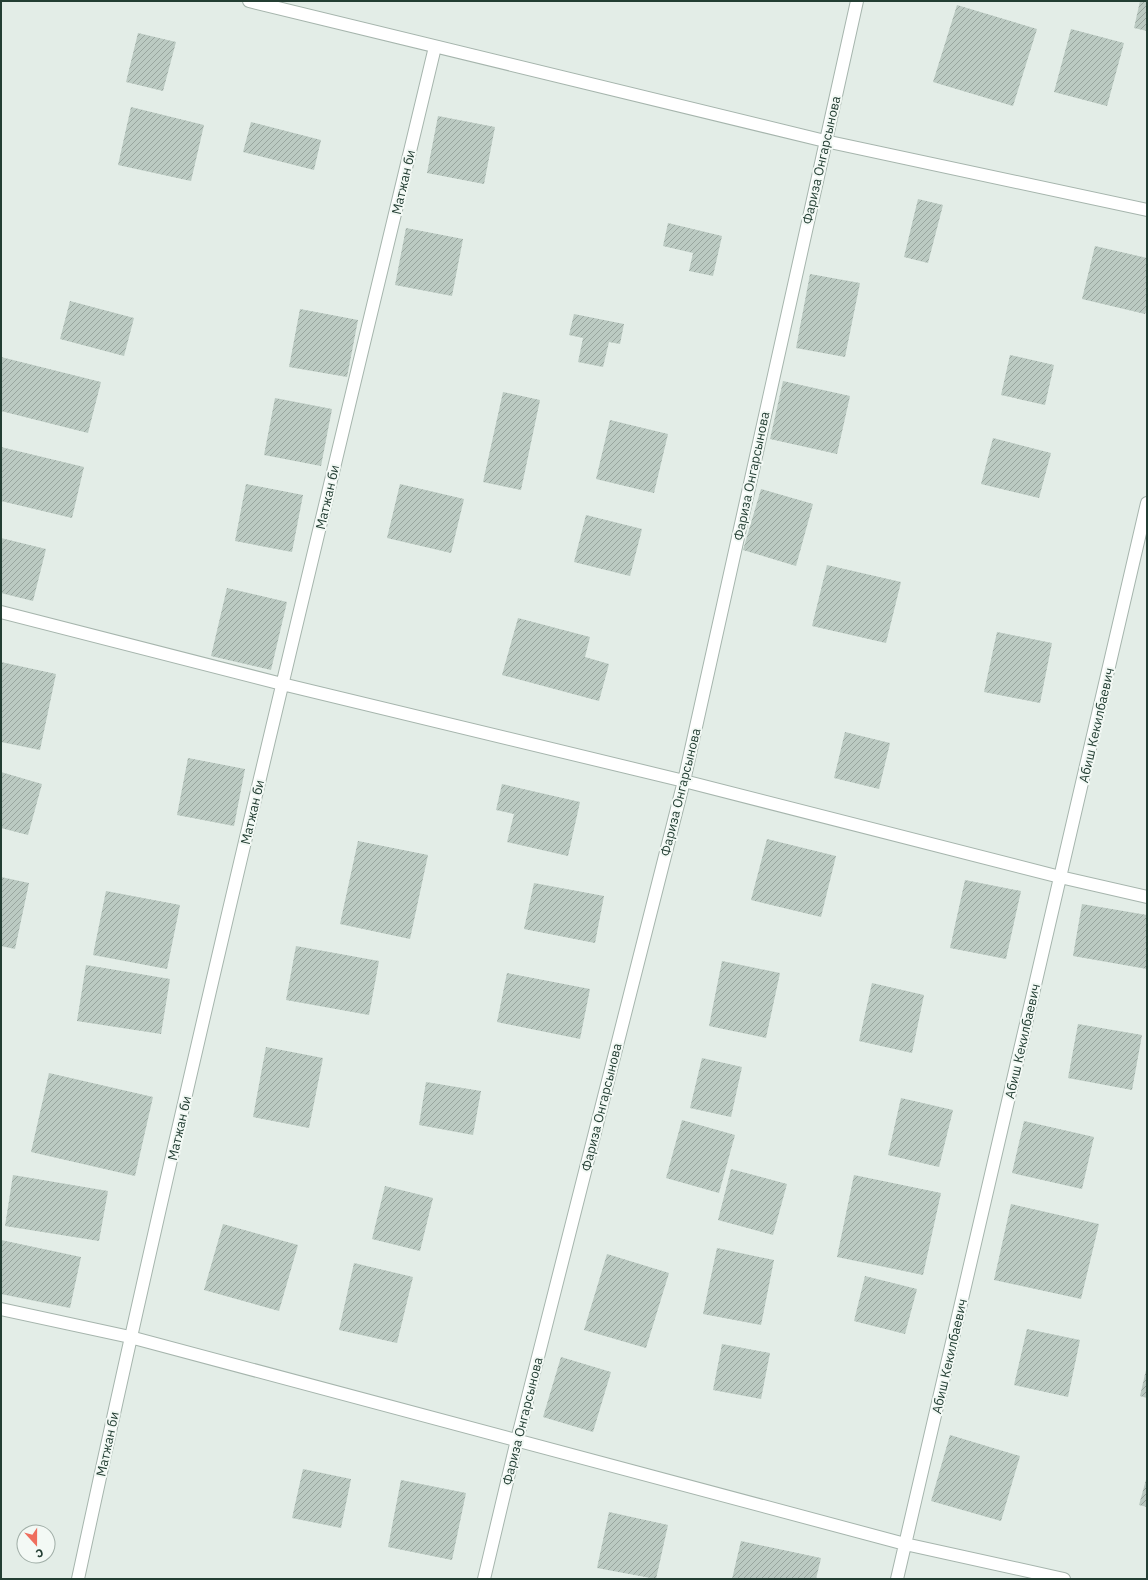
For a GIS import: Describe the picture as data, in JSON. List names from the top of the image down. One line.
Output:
{"streets":{"street":["Фариза Онгарсынова","Матжан би","Абиш Кекилбаевич"]},"north":"bottom"}
